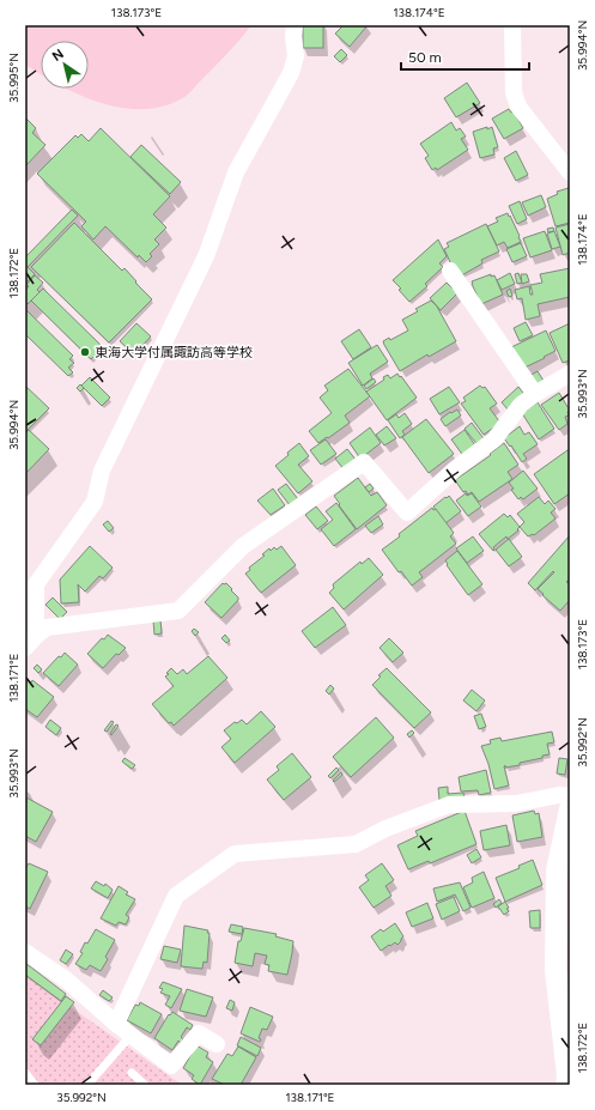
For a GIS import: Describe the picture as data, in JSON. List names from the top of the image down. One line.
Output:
{"places":["東海大学付属諏訪高等学校"],"scale_bar":"50 m","north":"top left","coordinates":["138.173°E","138.174°E","35.994°N","35.995°N","138.172°E","35.993°N","138.171°E","35.992°N"]}
